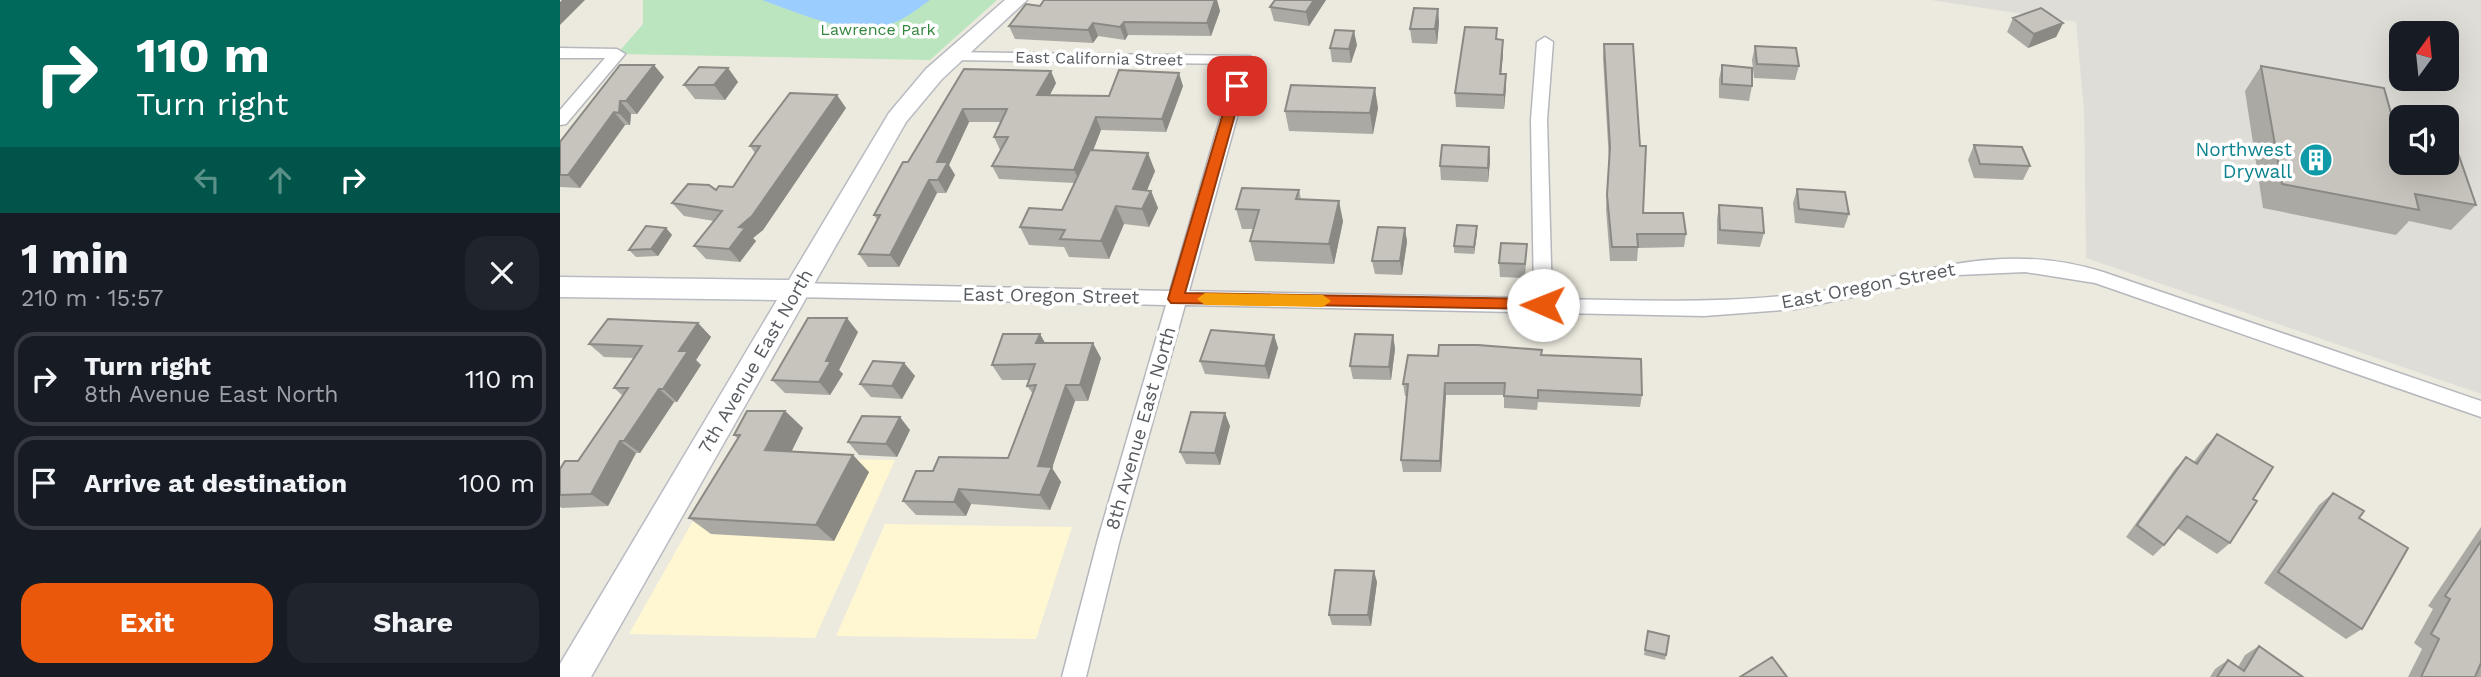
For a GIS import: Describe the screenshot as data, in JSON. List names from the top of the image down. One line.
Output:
{"streets":{"main road":["East Oregon Street","7th Avenue East North"],"street":["East California Street","8th Avenue East North"]},"crossings":[["East California Street","7th Avenue East North"],["East California Street","8th Avenue East North"],["East Oregon Street","7th Avenue East North"],["East Oregon Street","8th Avenue East North"]],"parks":["Lawrence Park"],"places":{"building":["Northwest Drywall"]},"north":"top","page":{"turn":["110 m","Turn right"],"heading":["1 min","210 m · 15:57"],"list":[{"name":"Turn right","note":"8th Avenue East North","value":"110 m"},{"name":"Arrive at destination","value":"100 m"}],"buttons":["Exit","Share"]}}
